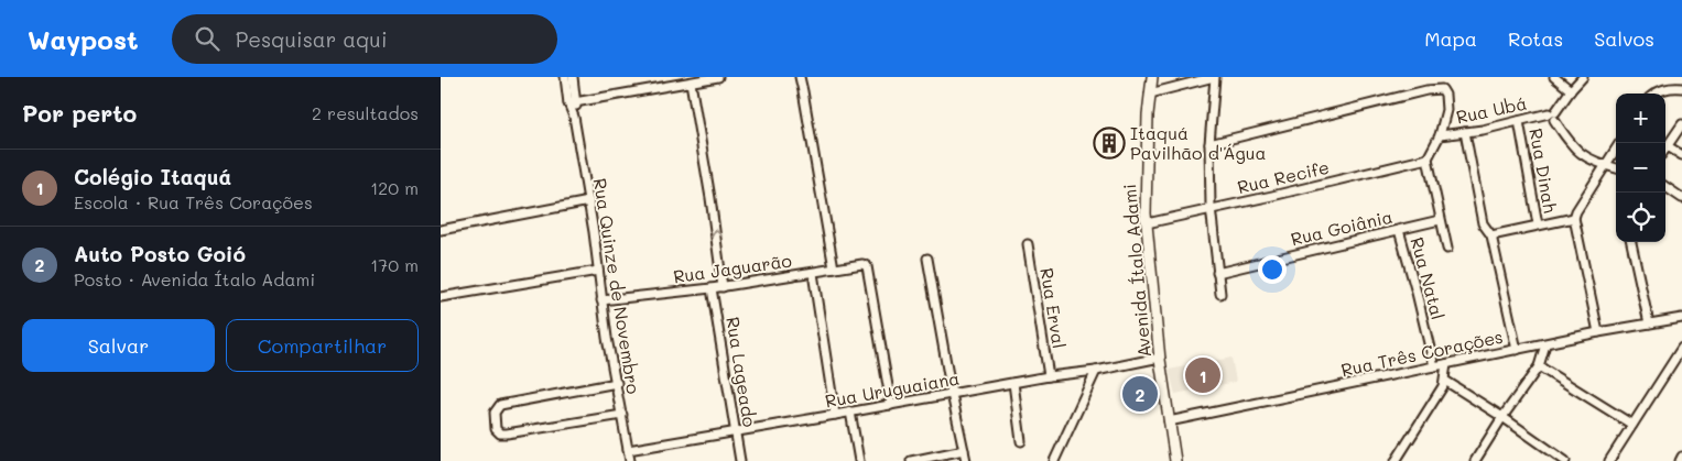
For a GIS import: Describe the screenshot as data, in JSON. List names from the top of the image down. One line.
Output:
{"streets":{"main road":["Avenida Ítalo Adami"],"street":["Rua Ubá","Rua Dinah","Rua Recife","Rua Goiânia","Rua Jaguarão","Rua Natal","Rua Quinze de Novembro","Rua Erval","Rua Três Corações","Rua Lageado","Rua Uruguaiana"]},"crossings":[["Rua Ubá","Rua Dinah"],["Rua Recife","Avenida Ítalo Adami"],["Rua Goiânia","Rua Natal"],["Rua Jaguarão","Rua Quinze de Novembro"],["Rua Jaguarão","Rua Lageado"],["Rua Jaguarão","Rua Uruguaiana"],["Avenida Ítalo Adami","Rua Três Corações"],["Avenida Ítalo Adami","Rua Uruguaiana"],["Rua Natal","Rua Três Corações"],["Rua Quinze de Novembro","Rua Uruguaiana"],["Rua Erval","Rua Uruguaiana"],["Rua Lageado","Rua Uruguaiana"]],"places":{"building":["Itaquá Pavilhão d'Água"]},"page":{"header":"Waypost","search":"Pesquisar aqui","nav":["Mapa","Rotas","Salvos"],"heading":["Por perto","2 resultados"],"map_buttons":["+","−"],"list":[{"mark":"1","name":"Colégio Itaquá","note":"Escola · Rua Três Corações","value":"120 m"},{"mark":"2","name":"Auto Posto Goió","note":"Posto · Avenida Ítalo Adami","value":"170 m"}],"buttons":["Salvar","Compartilhar"],"pins":["1","2"]}}
